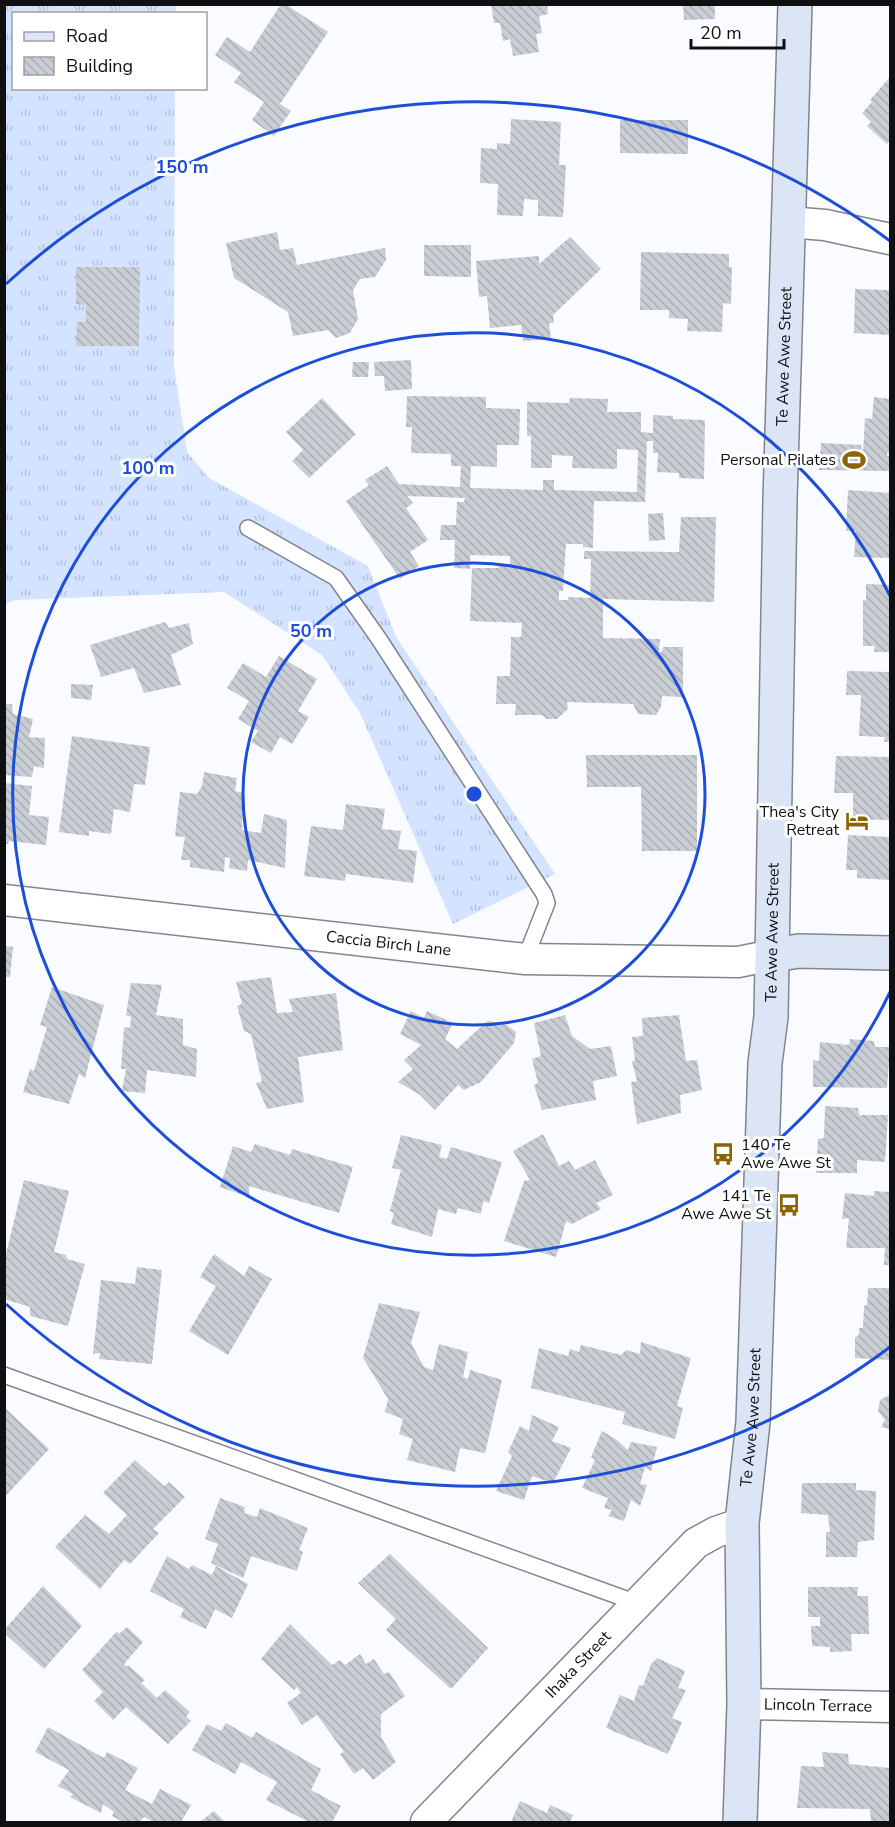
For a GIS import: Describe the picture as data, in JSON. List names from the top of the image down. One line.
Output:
{"streets":{"main road":["Te Awe Awe Street"],"street":["Caccia Birch Lane","Ihaka Street","Lincoln Terrace"]},"crossings":[["Te Awe Awe Street","Caccia Birch Lane"],["Te Awe Awe Street","Ihaka Street"],["Te Awe Awe Street","Lincoln Terrace"]],"places":{"sports":["Personal Pilates"],"hotel":["Thea's City Retreat"],"bus stop":["140 Te Awe Awe St","141 Te Awe Awe St"]},"legend":["Road","Building"],"scale_bar":"20 m","rings":["150 m","100 m","50 m"]}
